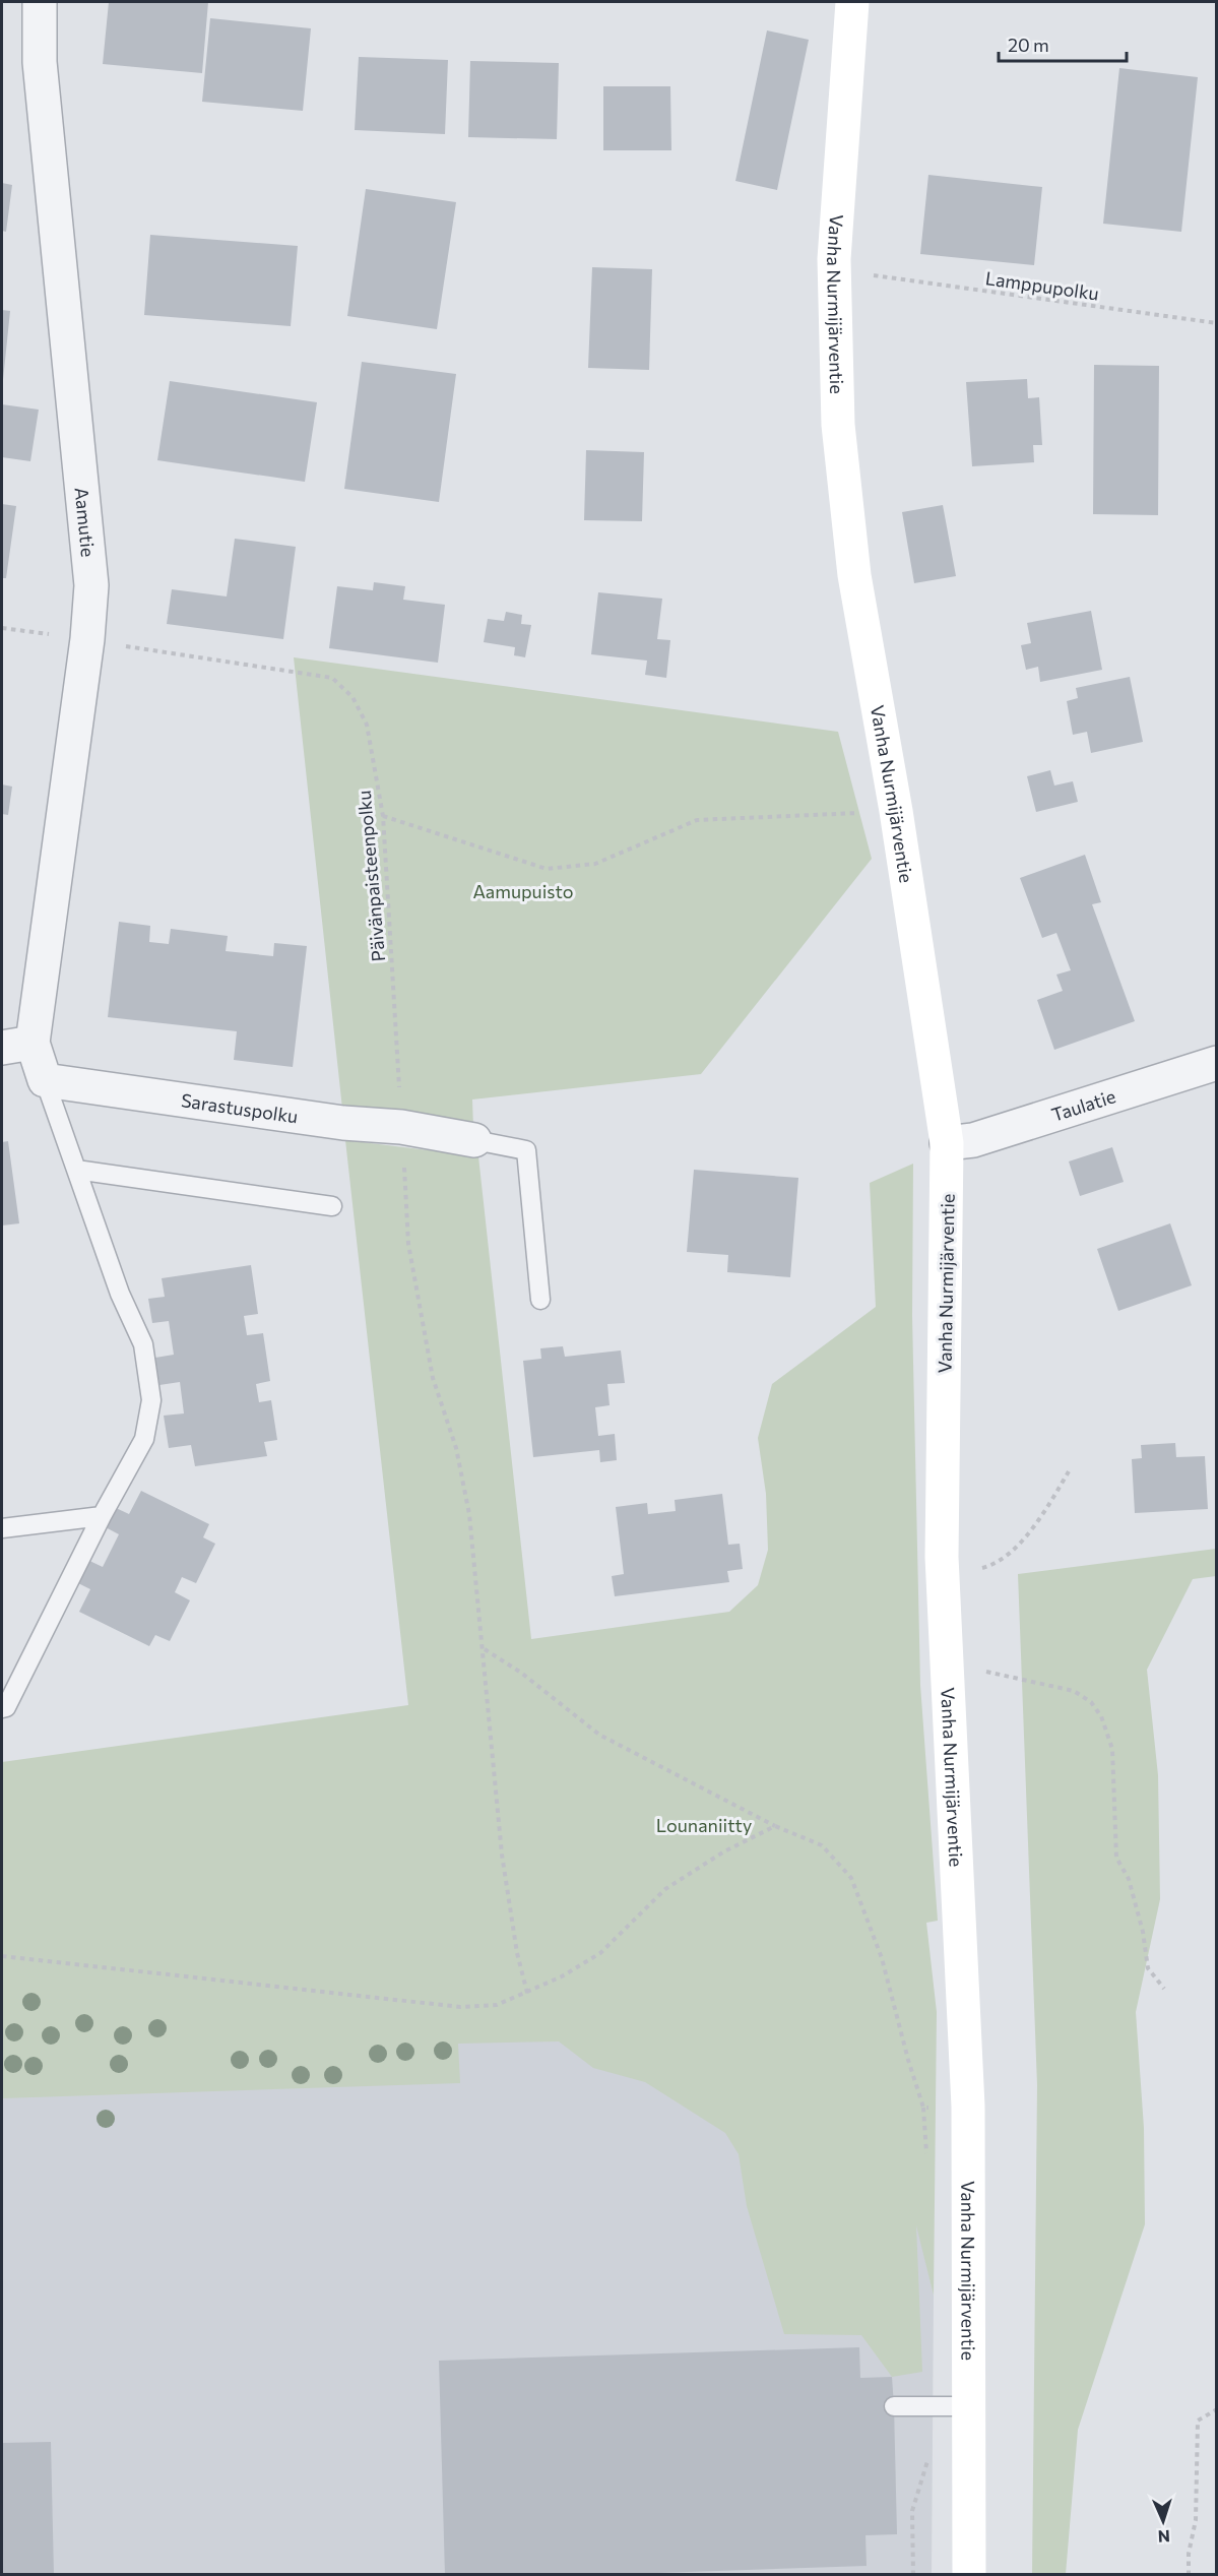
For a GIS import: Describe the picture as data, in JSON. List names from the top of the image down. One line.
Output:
{"streets":{"street":["Vanha Nurmijärventie","Aamutie","Taulatie","Sarastuspolku"],"path":["Lamppupolku","Päivänpaisteenpolku"]},"crossings":[["Vanha Nurmijärventie","Taulatie"],["Aamutie","Päivänpaisteenpolku"],["Päivänpaisteenpolku","Sarastuspolku"]],"parks":["Aamupuisto","Lounaniitty"],"scale_bar":"20 m","north":"bottom"}
